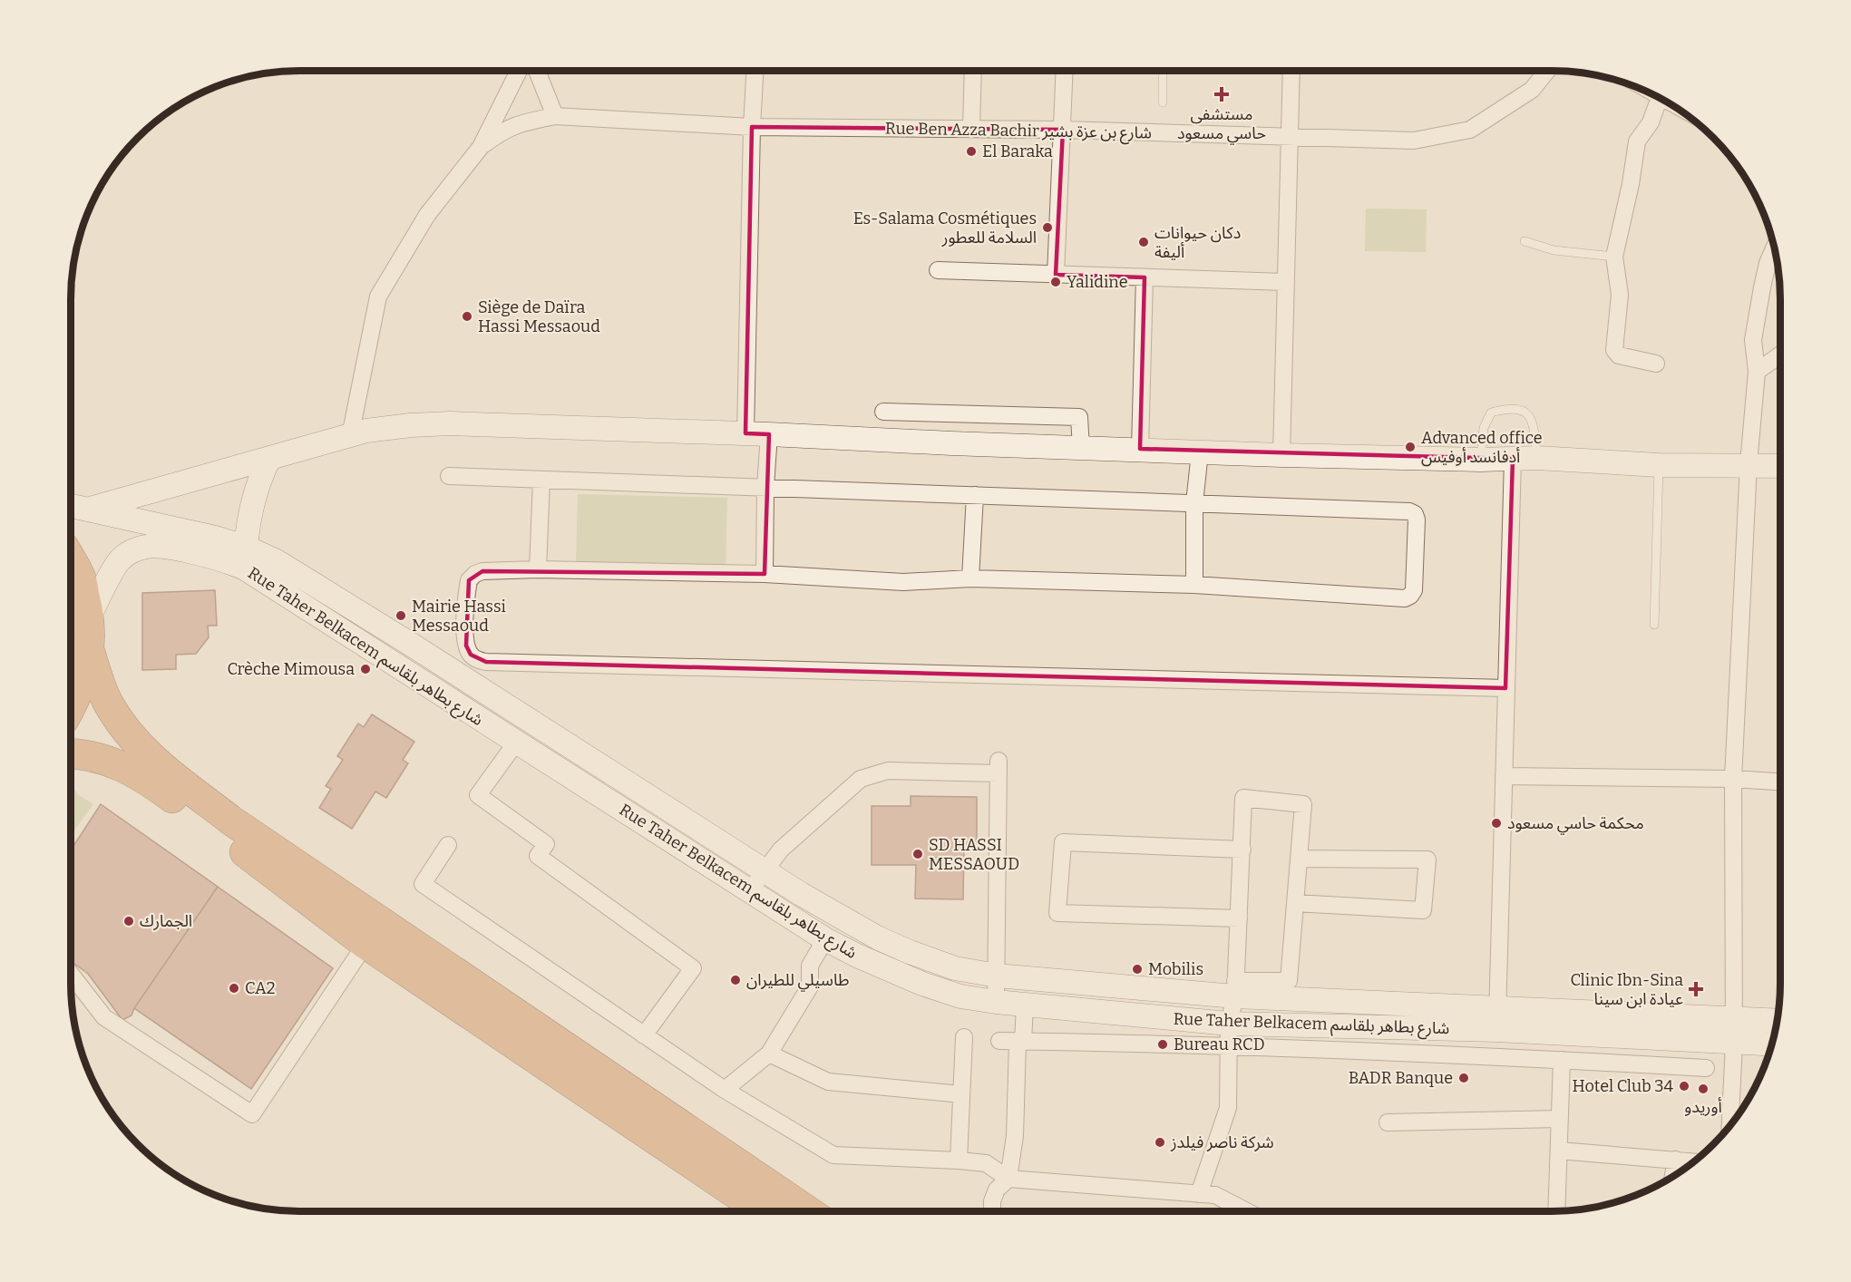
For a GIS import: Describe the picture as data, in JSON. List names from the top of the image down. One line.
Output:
{"streets":{"main road":["Rue Taher Belkacem شارع بطاهر بلقاسم"],"street":["Rue Ben Azza Bachir شارع بن عزة بشير"]},"places":{"health":["مستشفى حاسي مسعود","Clinic Ibn-Sina عيادة ابن سينا"],"other":["El Baraka","Es-Salama Cosmétiques السلامة للعطور","دكان حيوانات أليفة","Yalidine","Siège de Daïra Hassi Messaoud","Advanced office أدفانسد أوفيس","Mairie Hassi Messaoud","Crèche Mimousa","محكمة حاسي مسعود","SD HASSI MESSAOUD","الجمارك","Mobilis","طاسيلي للطيران","CA2","Bureau RCD","BADR Banque","Hotel Club 34","أوريدو","شركة ناصر فيلدز"]}}
